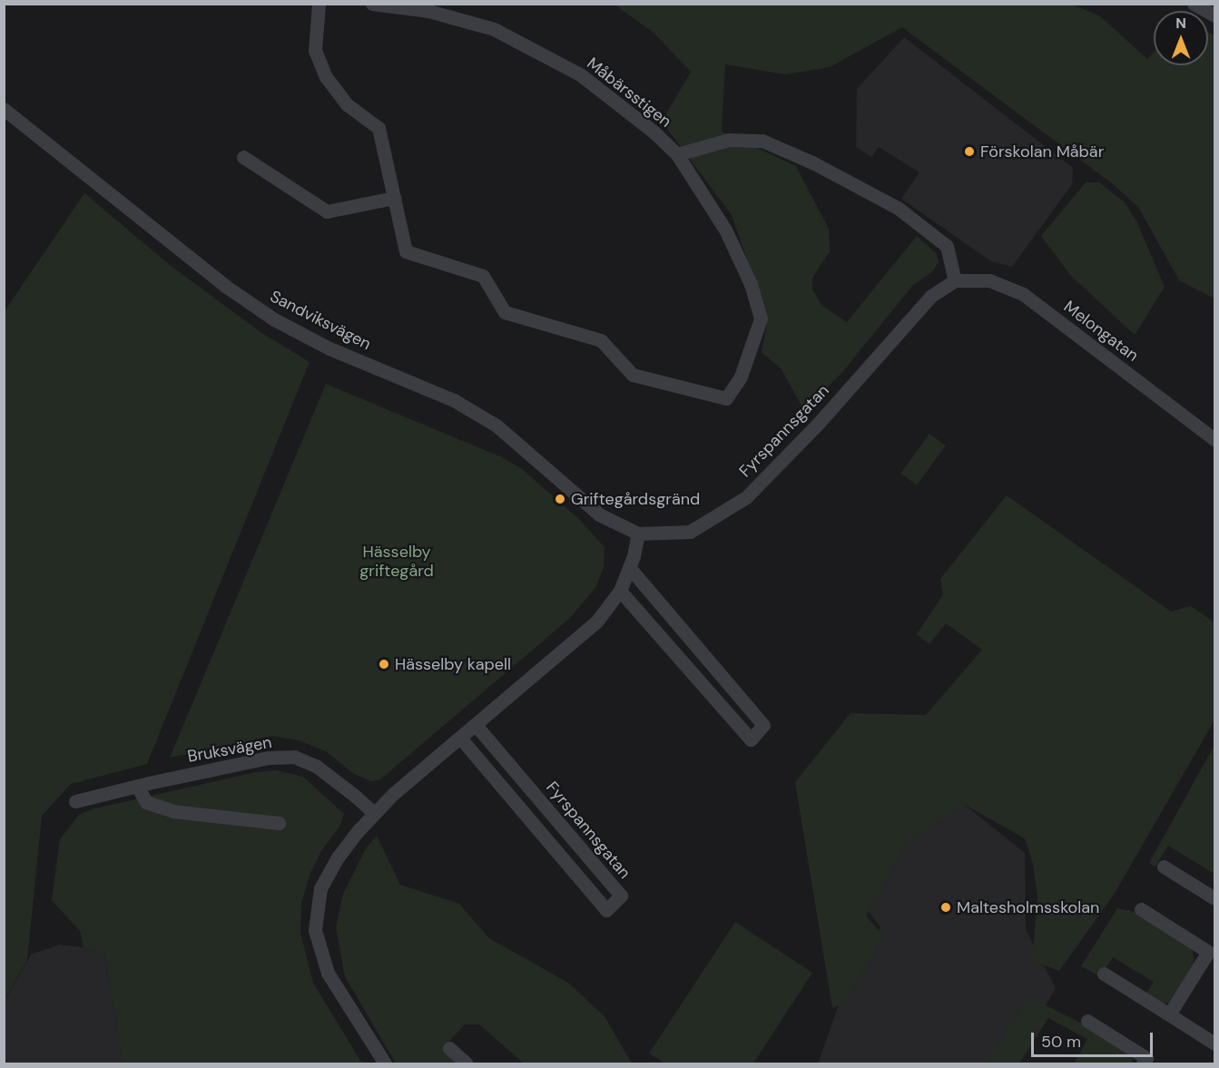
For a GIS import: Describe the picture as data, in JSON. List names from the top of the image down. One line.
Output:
{"streets":{"street":["Måbärsstigen","Sandviksvägen","Melongatan","Fyrspannsgatan","Bruksvägen"]},"crossings":[["Sandviksvägen","Fyrspannsgatan"],["Melongatan","Fyrspannsgatan"]],"parks":["Hässelby griftegård"],"places":["Förskolan Måbär","Griftegårdsgränd","Hässelby kapell","Maltesholmsskolan"],"scale_bar":"50 m","north":"top"}
